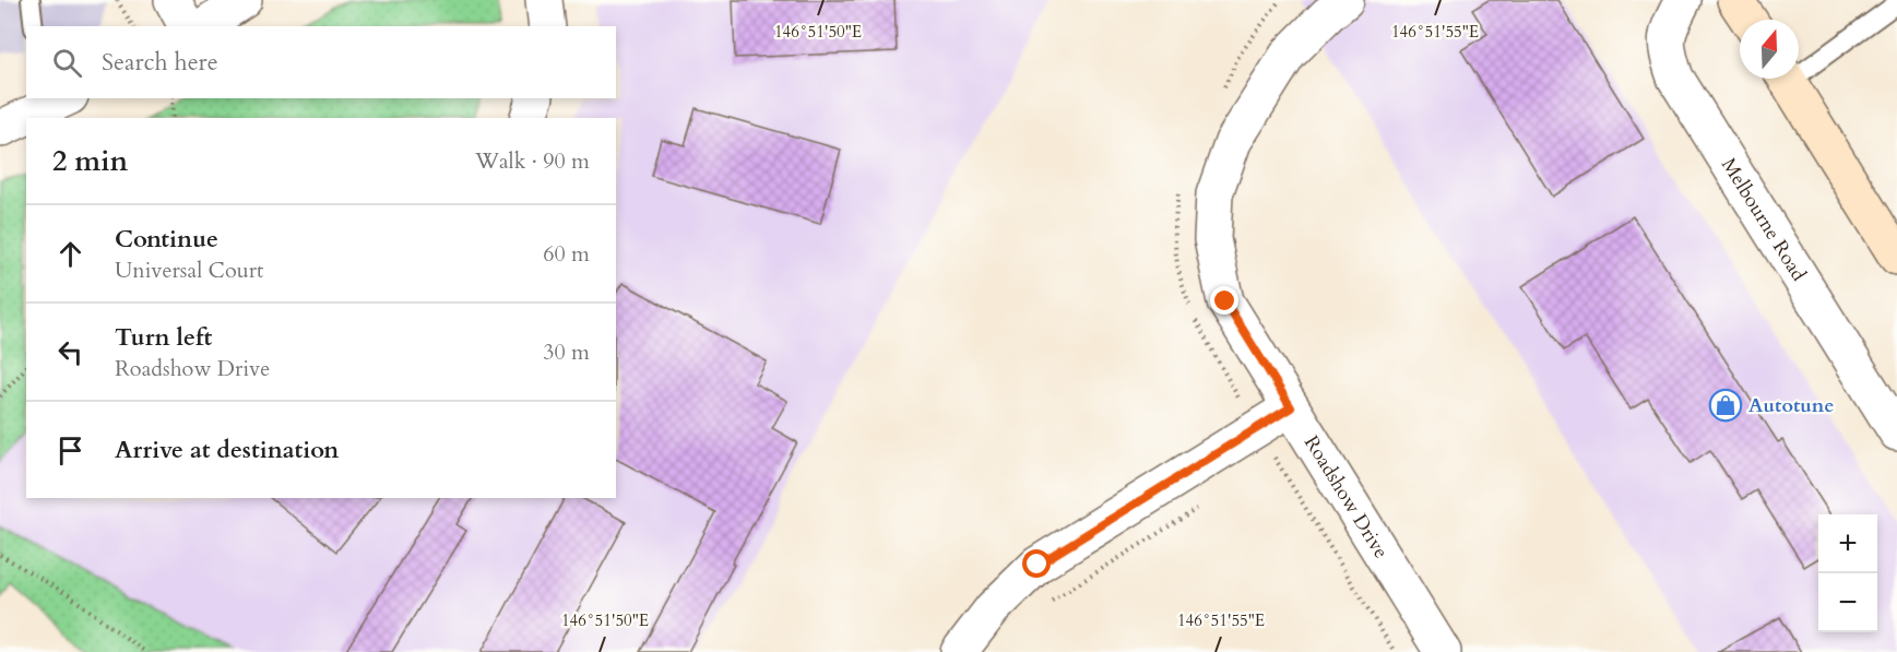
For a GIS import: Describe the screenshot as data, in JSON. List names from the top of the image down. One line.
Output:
{"streets":{"street":["Melbourne Road","Roadshow Drive"]},"places":{"shop":["Autotune"]},"north":"top","page":{"search":"Search here","heading":["2 min","Walk · 90 m"],"list":[["Continue","Universal Court","60 m"],["Turn left","Roadshow Drive","30 m"],"Arrive at destination"],"map_buttons":["+","−"]},"coordinates":["146°51'50\"E","146°51'55\"E"]}
